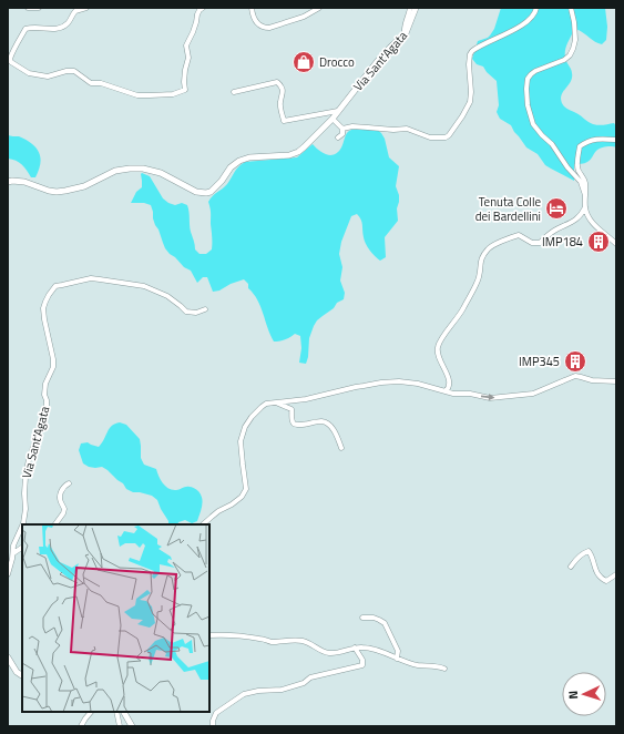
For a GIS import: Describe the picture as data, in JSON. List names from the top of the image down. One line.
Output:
{"streets":{"street":["Via Sant'Agata"]},"places":{"shop":["Drocco"],"hotel":["Tenuta Colle dei Bardellini"],"building":["IMP184","IMP345"]},"north":"left"}
